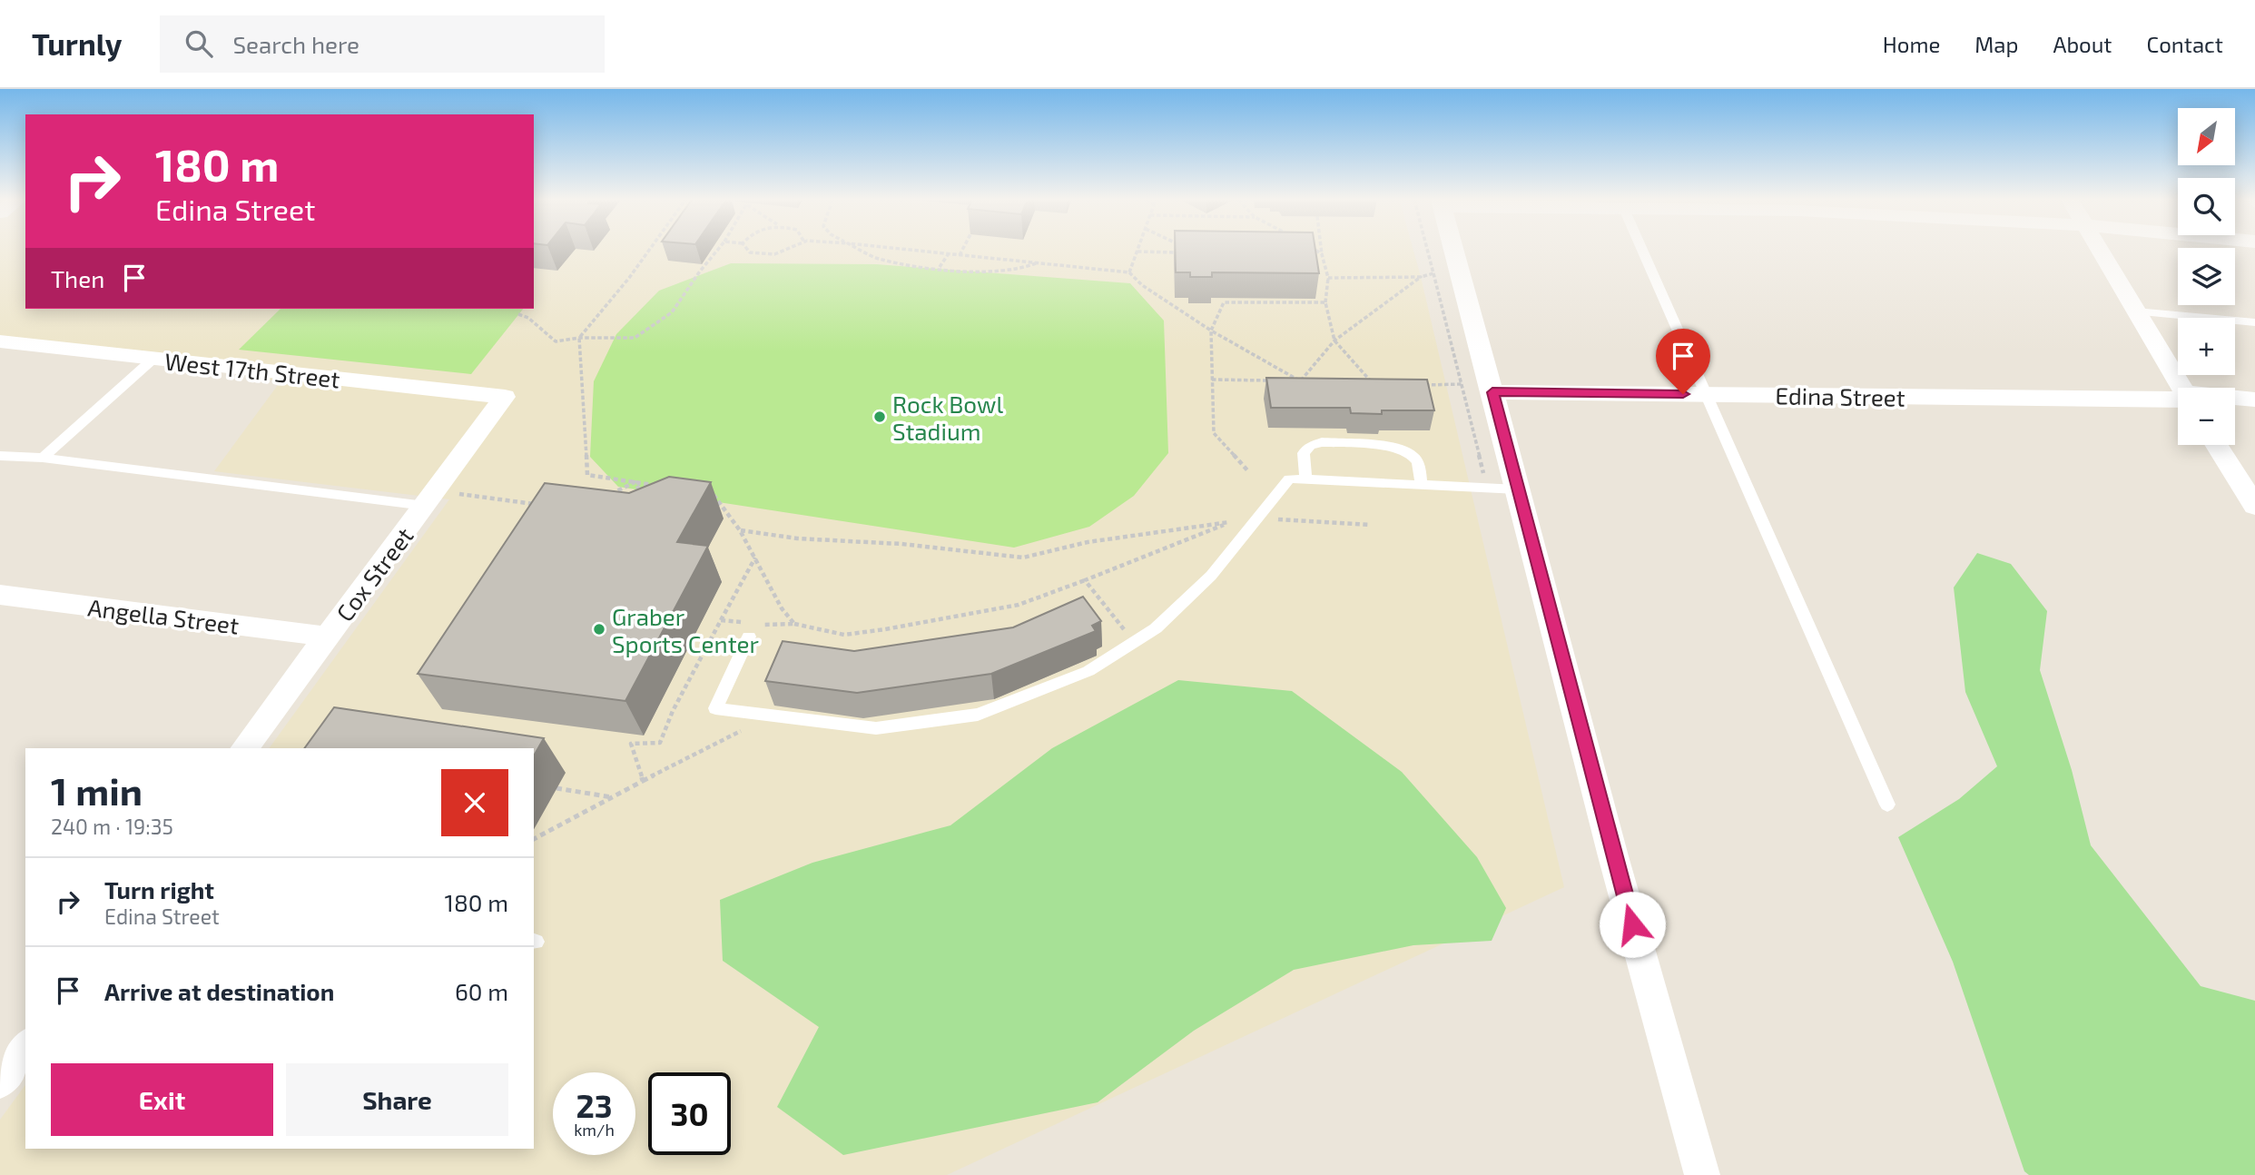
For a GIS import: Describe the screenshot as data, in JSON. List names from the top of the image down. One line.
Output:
{"streets":{"street":["West 17th Street","Edina Street","Cox Street","Angella Street"]},"crossings":[["West 17th Street","Cox Street"],["Cox Street","Angella Street"]],"places":["Rock Bowl Stadium","Graber Sports Center"],"north":"bottom left","page":{"header":"Turnly","search":"Search here","nav":["Home","Map","About","Contact"],"map_buttons":["+","−"],"turn":["180 m","Edina Street"],"then":"Then","heading":["1 min","240 m · 19:35"],"list":[{"name":"Turn right","note":"Edina Street","value":"180 m"},{"name":"Arrive at destination","value":"60 m"}],"buttons":["Exit","Share"],"speed":"23 km/h","limit":"30"}}
